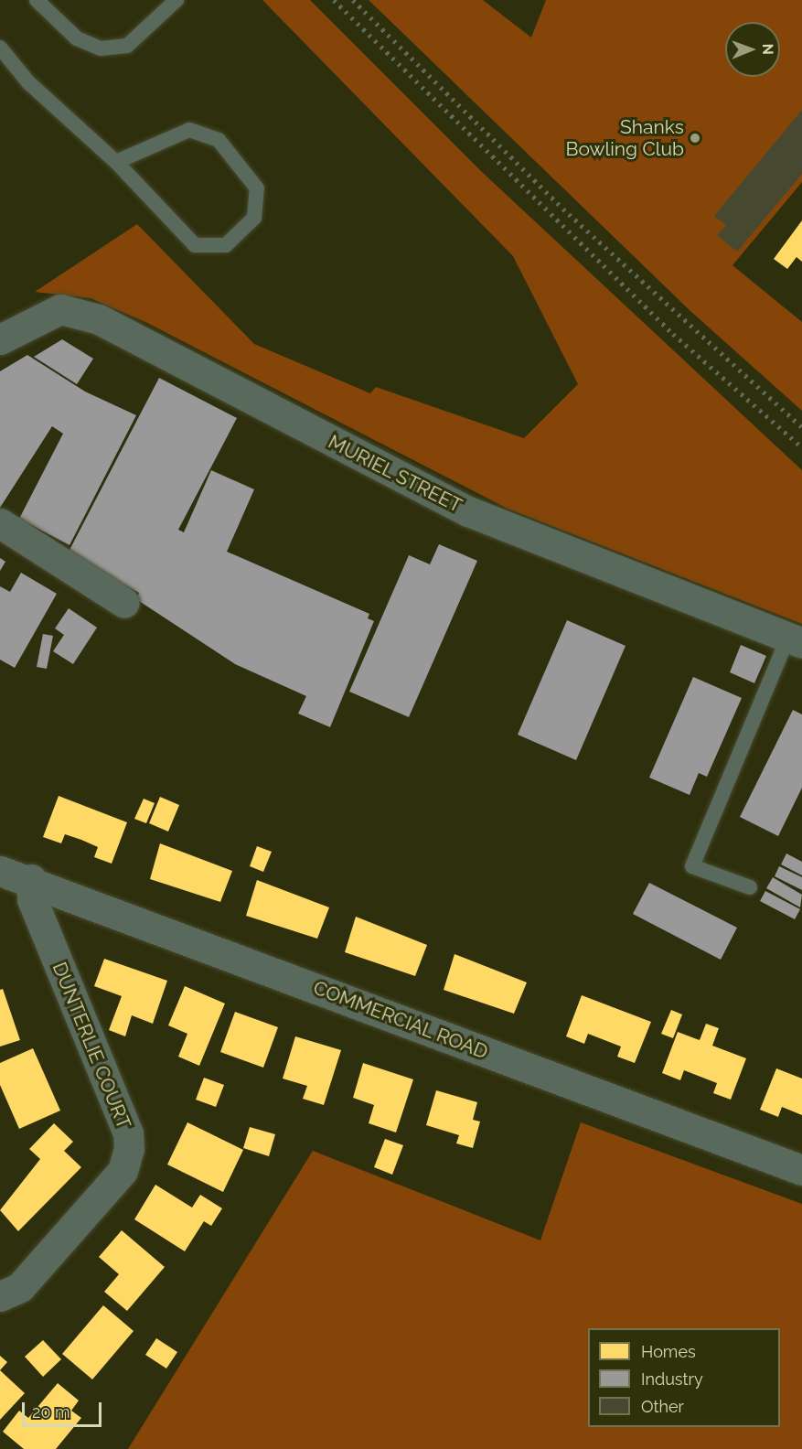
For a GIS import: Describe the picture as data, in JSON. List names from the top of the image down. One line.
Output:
{"streets":{"street":["MURIEL STREET","COMMERCIAL ROAD","DUNTERLIE COURT"]},"crossings":[["COMMERCIAL ROAD","DUNTERLIE COURT"]],"places":["Shanks Bowling Club"],"legend":["Homes","Industry","Other"],"scale_bar":"20 m","north":"right"}
